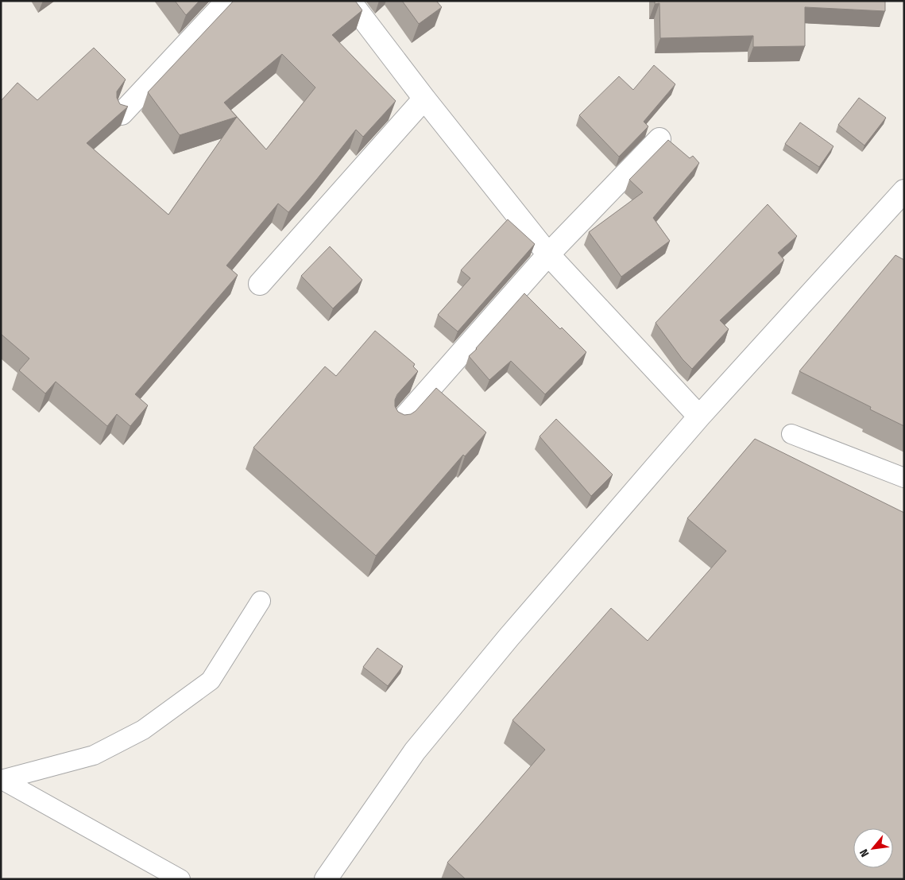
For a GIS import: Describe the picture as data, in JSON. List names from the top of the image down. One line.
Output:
{"north":"bottom left"}
